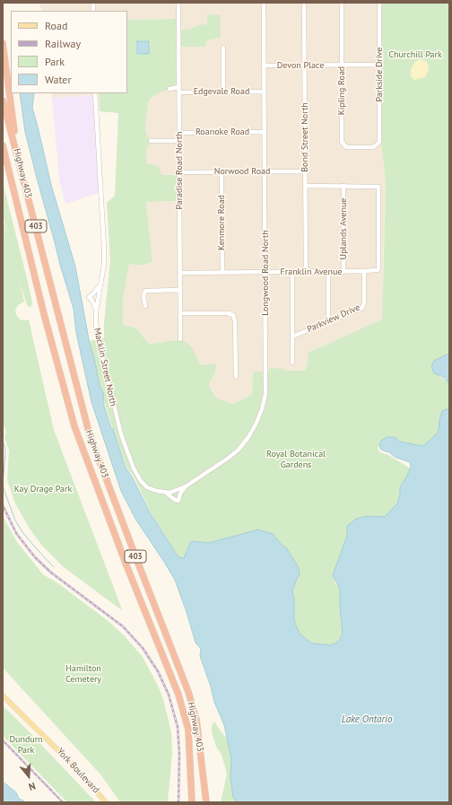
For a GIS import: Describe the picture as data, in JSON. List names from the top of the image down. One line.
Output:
{"streets":{"highway":["Highway 403","403"],"main road":["York Boulevard"],"street":["Devon Place","Parkside Drive","Kipling Road","Edgevale Road","Roanoke Road","Bond Street North","Paradise Road North","Norwood Road","Kenmore Road","Uplands Avenue","Franklin Avenue","Longwood Road North","Parkview Drive","Macklin Street North"]},"crossings":[["Devon Place","Parkside Drive"],["Devon Place","Kipling Road"],["Devon Place","Bond Street North"],["Devon Place","Longwood Road North"],["Parkside Drive","Kipling Road"],["Edgevale Road","Paradise Road North"],["Edgevale Road","Longwood Road North"],["Roanoke Road","Paradise Road North"],["Roanoke Road","Longwood Road North"],["Bond Street North","Norwood Road"],["Bond Street North","Franklin Avenue"],["Paradise Road North","Norwood Road"],["Paradise Road North","Franklin Avenue"],["Norwood Road","Kenmore Road"],["Norwood Road","Longwood Road North"],["Kenmore Road","Franklin Avenue"],["Uplands Avenue","Franklin Avenue"],["Franklin Avenue","Longwood Road North"],["Franklin Avenue","Parkview Drive"],["Longwood Road North","Macklin Street North"]],"water":["Lake Ontario"],"parks":["Churchill Park","Royal Botanical Gardens","Kay Drage Park","Hamilton Cemetery","Dundurn Park"],"legend":["Road","Railway","Park","Water"],"north":"bottom"}
